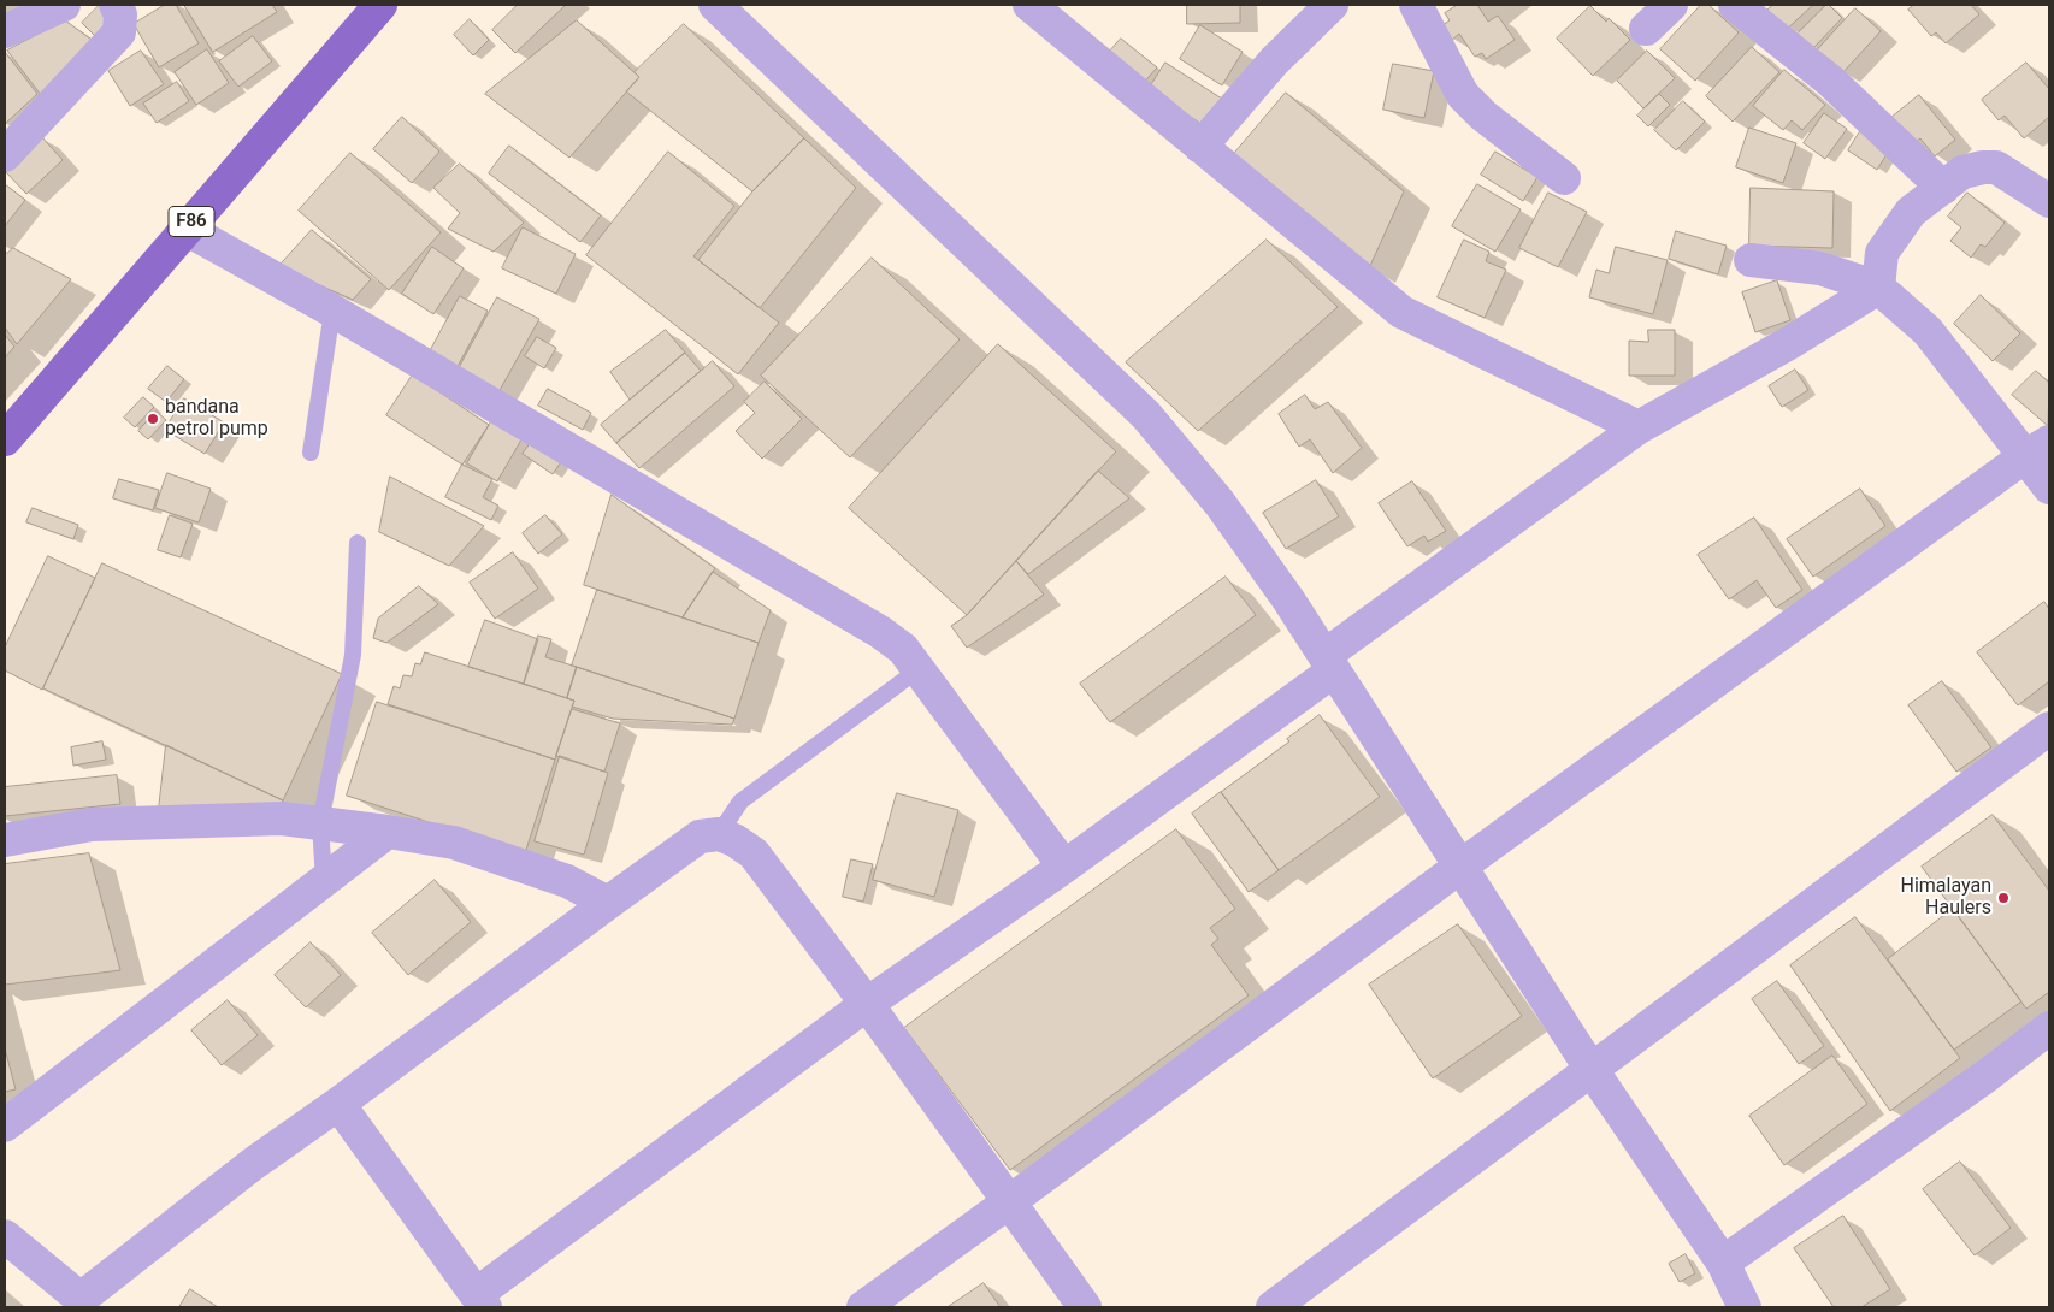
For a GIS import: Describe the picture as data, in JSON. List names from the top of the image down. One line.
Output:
{"streets":{"main road":["F86"]},"places":["bandana petrol pump","Himalayan Haulers"]}
